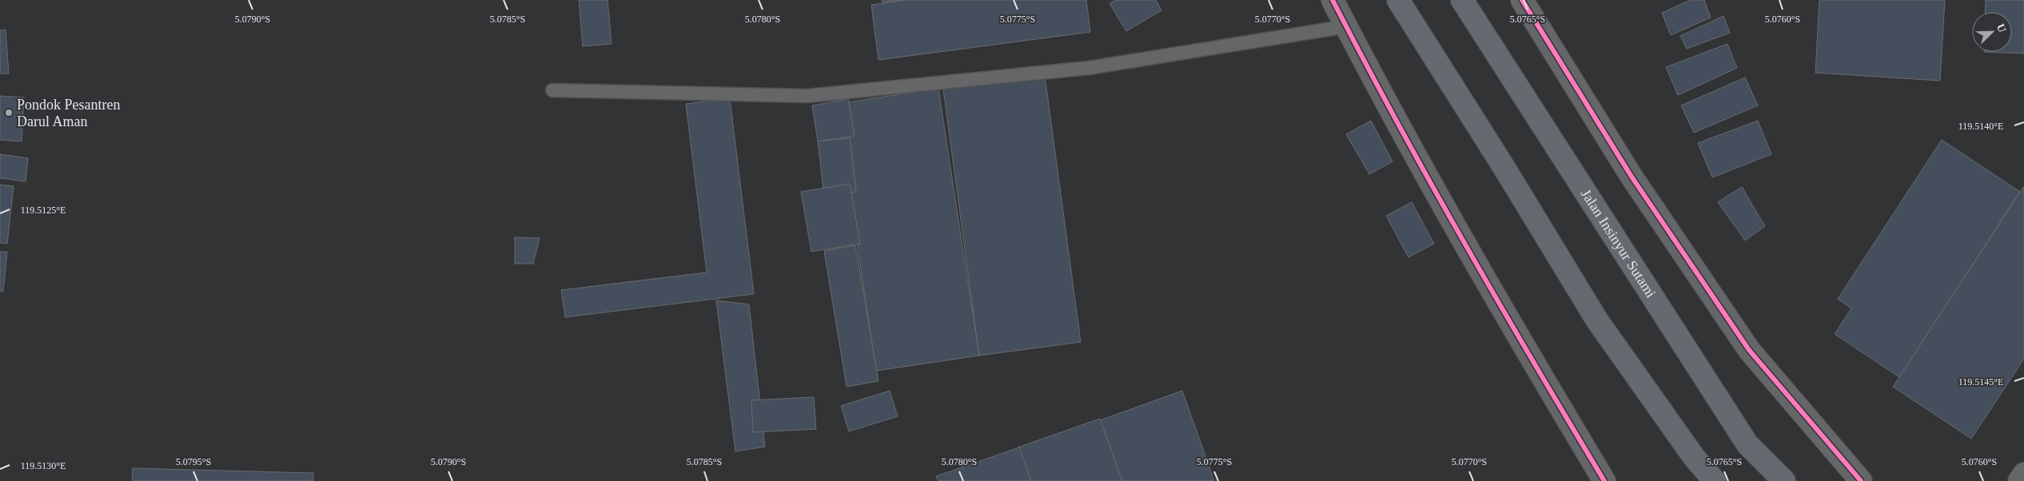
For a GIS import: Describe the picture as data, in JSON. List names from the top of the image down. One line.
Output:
{"streets":{"highway":["Jalan Insinyur Sutami"]},"places":["Pondok Pesantren Darul Aman"],"north":"top right","coordinates":["5.0790°S","5.0785°S","5.0780°S","5.0775°S","5.0770°S","5.0765°S","5.0760°S","119.5140°E","119.5125°E","119.5145°E","5.0795°S","119.5130°E"]}
